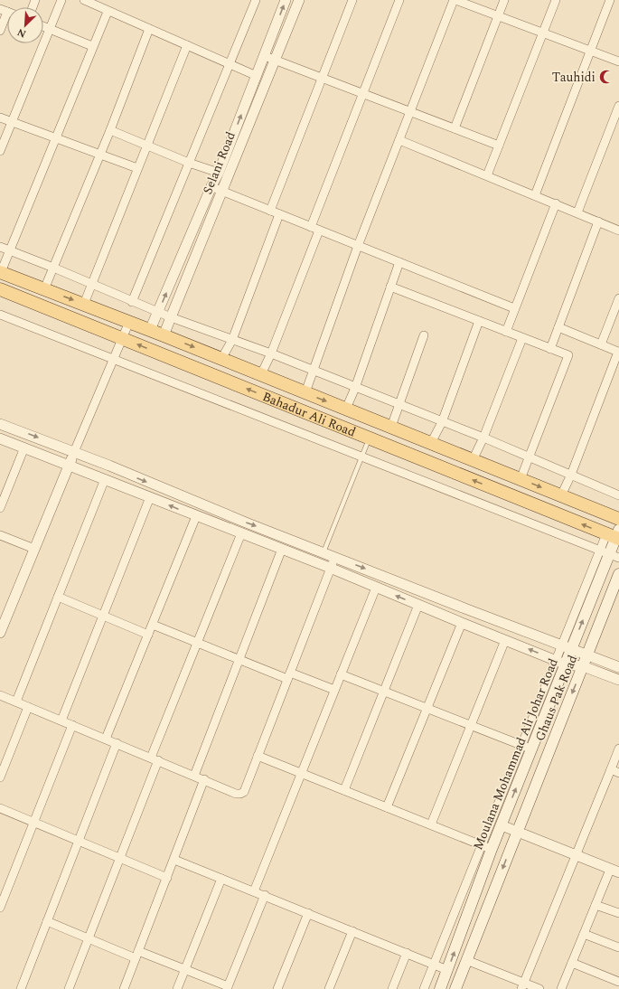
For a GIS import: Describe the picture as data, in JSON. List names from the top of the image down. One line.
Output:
{"streets":{"main road":["Bahadur Ali Road","Ghaus Pak Road","Moulana Mohammad Ali Johar Road"],"street":["Selani Road"]},"crossings":[["Selani Road","Bahadur Ali Road"],["Bahadur Ali Road","Moulana Mohammad Ali Johar Road"]],"one_way":["Ghaus Pak Road"],"places":{"mosque":["Tauhidi"]},"north":"bottom left"}
